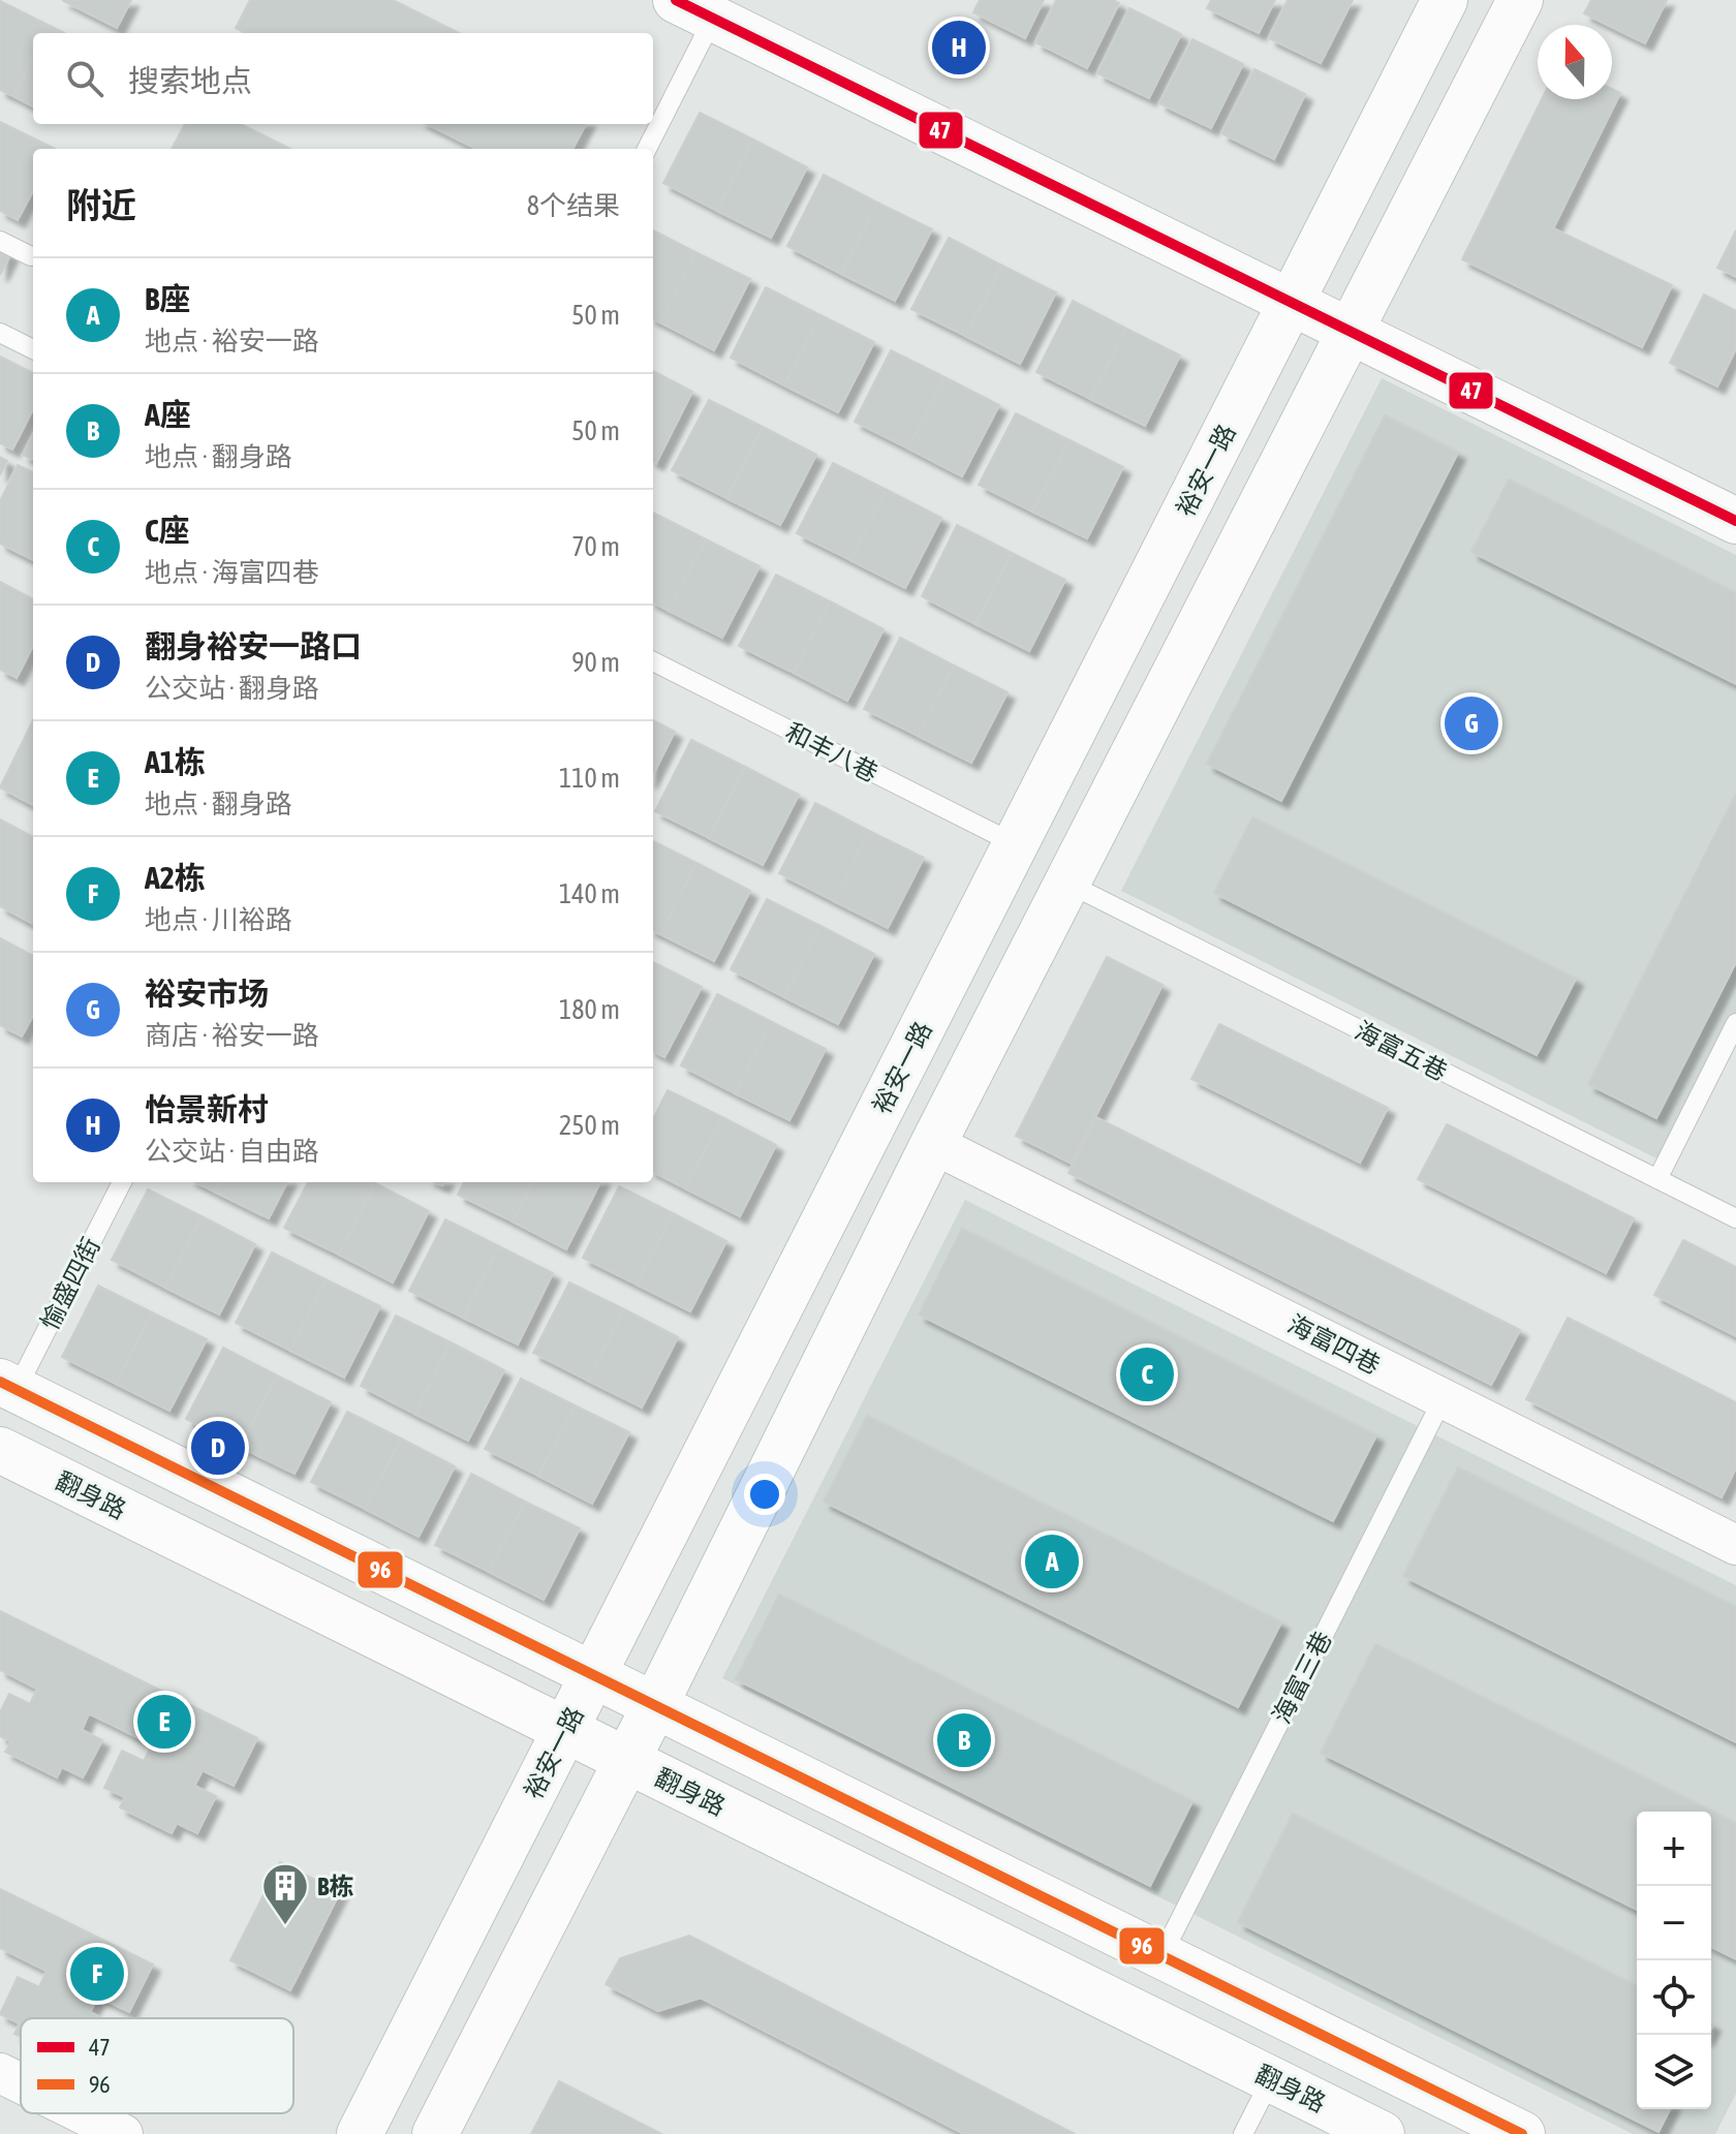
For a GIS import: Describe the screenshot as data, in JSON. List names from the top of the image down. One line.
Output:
{"streets":{"main road":["裕安一路","翻身路"],"street":["海富四巷"],"lane":["和丰八巷","海富五巷","愉盛四街","海富三巷"]},"crossings":[["裕安一路","和丰八巷"],["裕安一路","翻身路"],["海富四巷","海富三巷"]],"places":{"building":["B栋"]},"lines":["transit line 47","transit line 96"],"legend":["47","96"],"north":"top","page":{"pins":["H","G","C","D","A","E","B","F"],"search":"搜索地点","heading":["附近","8个结果"],"list":[{"mark":"A","name":"B座","note":"地点 · 裕安一路","value":"50 m"},{"mark":"B","name":"A座","note":"地点 · 翻身路","value":"50 m"},{"mark":"C","name":"C座","note":"地点 · 海富四巷","value":"70 m"},{"mark":"D","name":"翻身裕安一路口","note":"公交站 · 翻身路","value":"90 m"},{"mark":"E","name":"A1栋","note":"地点 · 翻身路","value":"110 m"},{"mark":"F","name":"A2栋","note":"地点 · 川裕路","value":"140 m"},{"mark":"G","name":"裕安市场","note":"商店 · 裕安一路","value":"180 m"},{"mark":"H","name":"怡景新村","note":"公交站 · 自由路","value":"250 m"}],"map_buttons":["+","−"]}}
